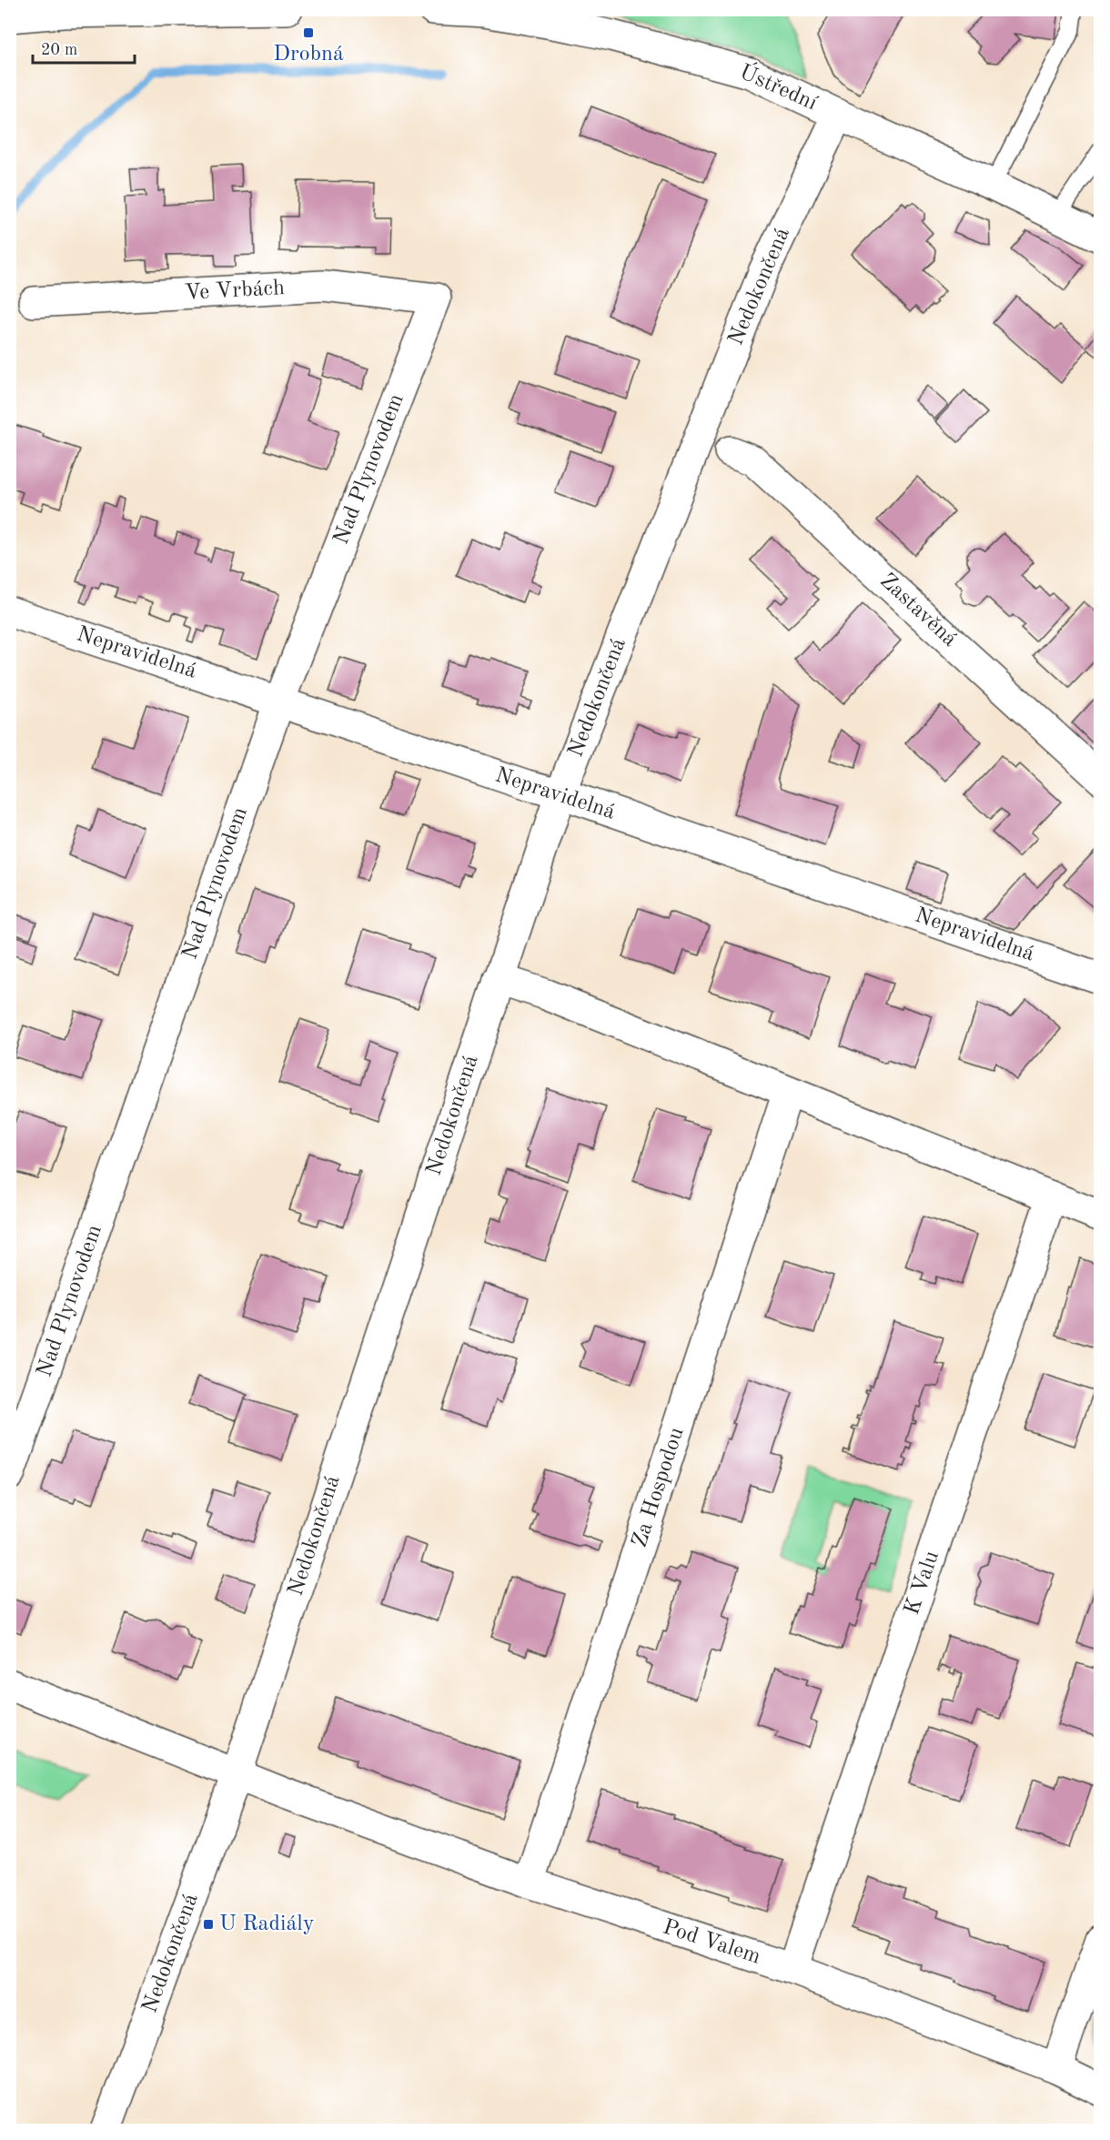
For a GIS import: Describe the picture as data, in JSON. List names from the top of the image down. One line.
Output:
{"streets":{"street":["Ústřední","Nedokončená","Ve Vrbách","Nad Plynovodem","Zastavěná","Nepravidelná","Za Hospodou","K Valu","Pod Valem"]},"crossings":[["Ústřední","Nedokončená"],["Nedokončená","Nepravidelná"],["Nedokončená","Pod Valem"],["Ve Vrbách","Nad Plynovodem"],["Nad Plynovodem","Nepravidelná"],["Za Hospodou","Pod Valem"],["K Valu","Pod Valem"]],"places":{"transit":["Drobná","U Radiály"]},"scale_bar":"20 m"}
